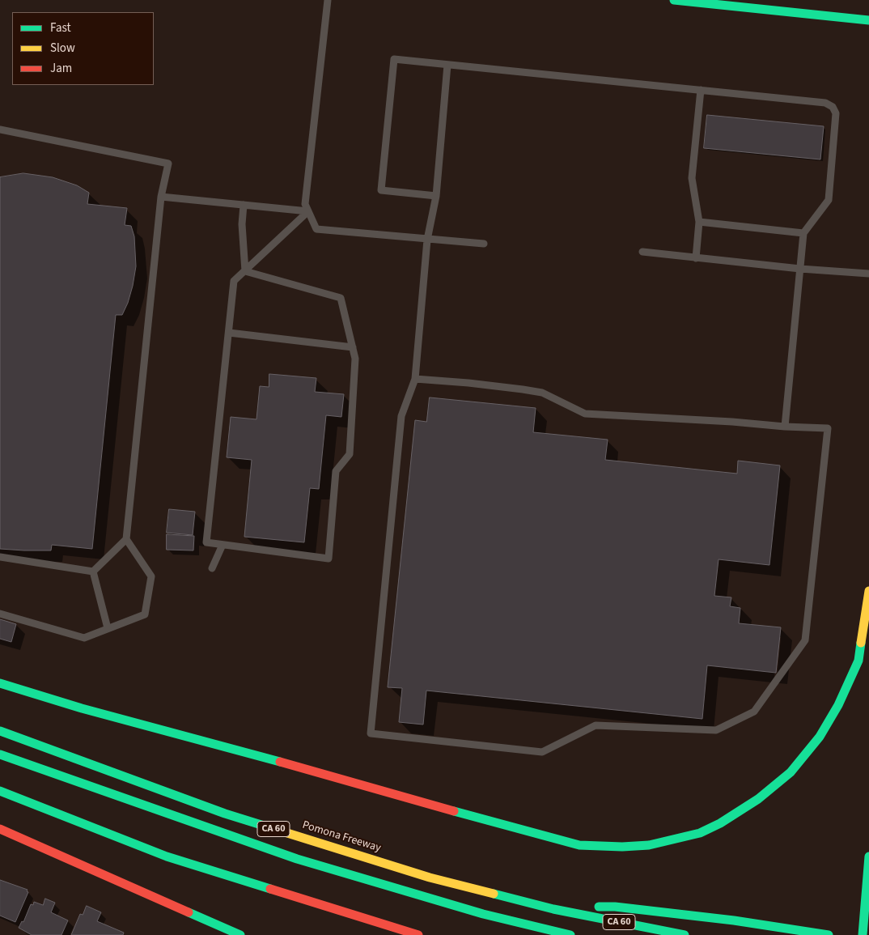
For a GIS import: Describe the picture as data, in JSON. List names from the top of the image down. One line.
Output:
{"streets":{"main road":["CA 60","Pomona Freeway"]},"legend":["Fast","Slow","Jam"]}
